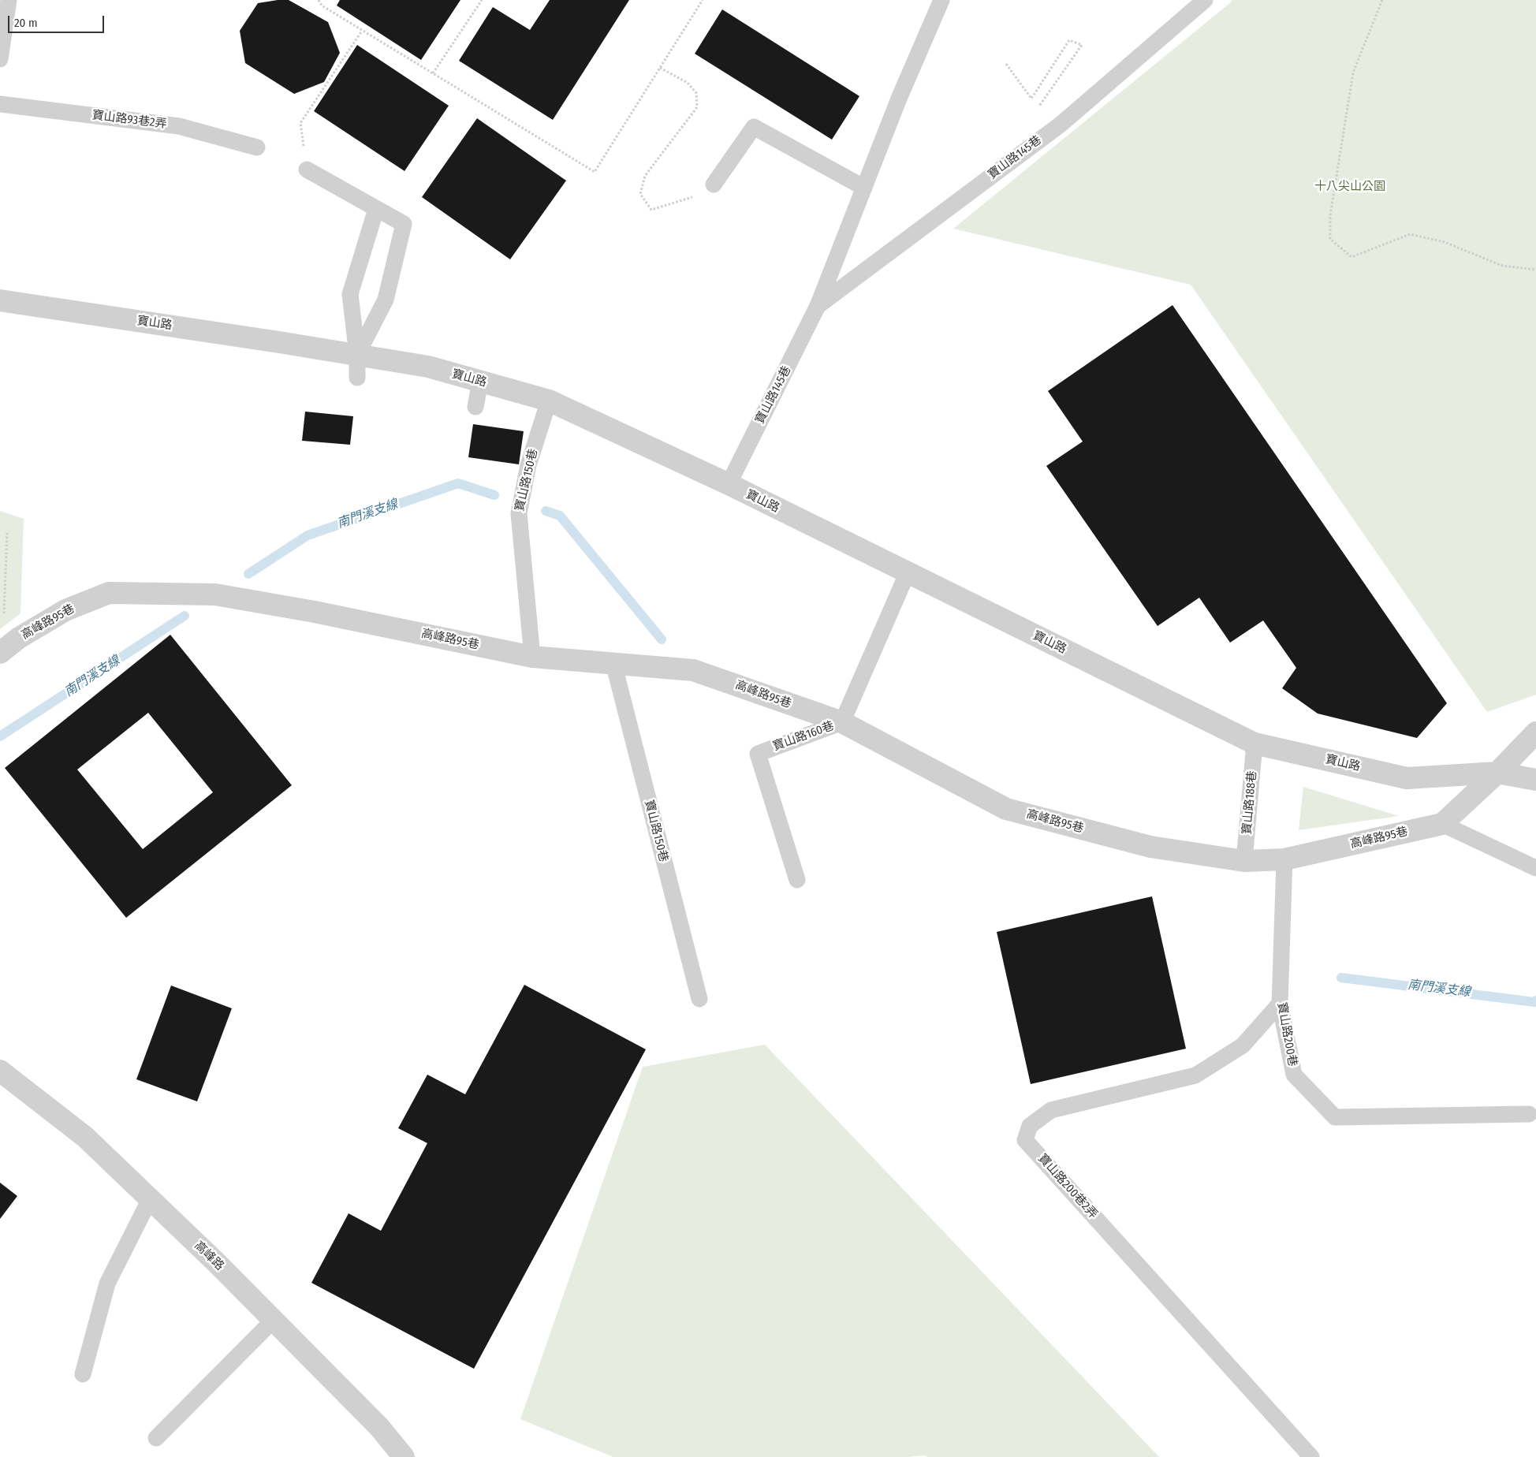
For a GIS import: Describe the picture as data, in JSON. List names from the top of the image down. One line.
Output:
{"streets":{"street":["寶山路","高峰路95巷","高峰路"],"lane":["寶山路93巷2弄","寶山路145巷","寶山路150巷","寶山路160巷","寶山路188巷","寶山路200巷","寶山路200巷2弄"]},"crossings":[["寶山路145巷","寶山路"],["寶山路","寶山路150巷"],["寶山路","寶山路160巷"],["寶山路","寶山路188巷"],["寶山路150巷","高峰路95巷"],["高峰路95巷","寶山路160巷"],["高峰路95巷","寶山路188巷"],["高峰路95巷","寶山路200巷"],["寶山路200巷","寶山路200巷2弄"]],"water":["南門溪支線"],"parks":["十八尖山公園"],"scale_bar":"20 m"}
